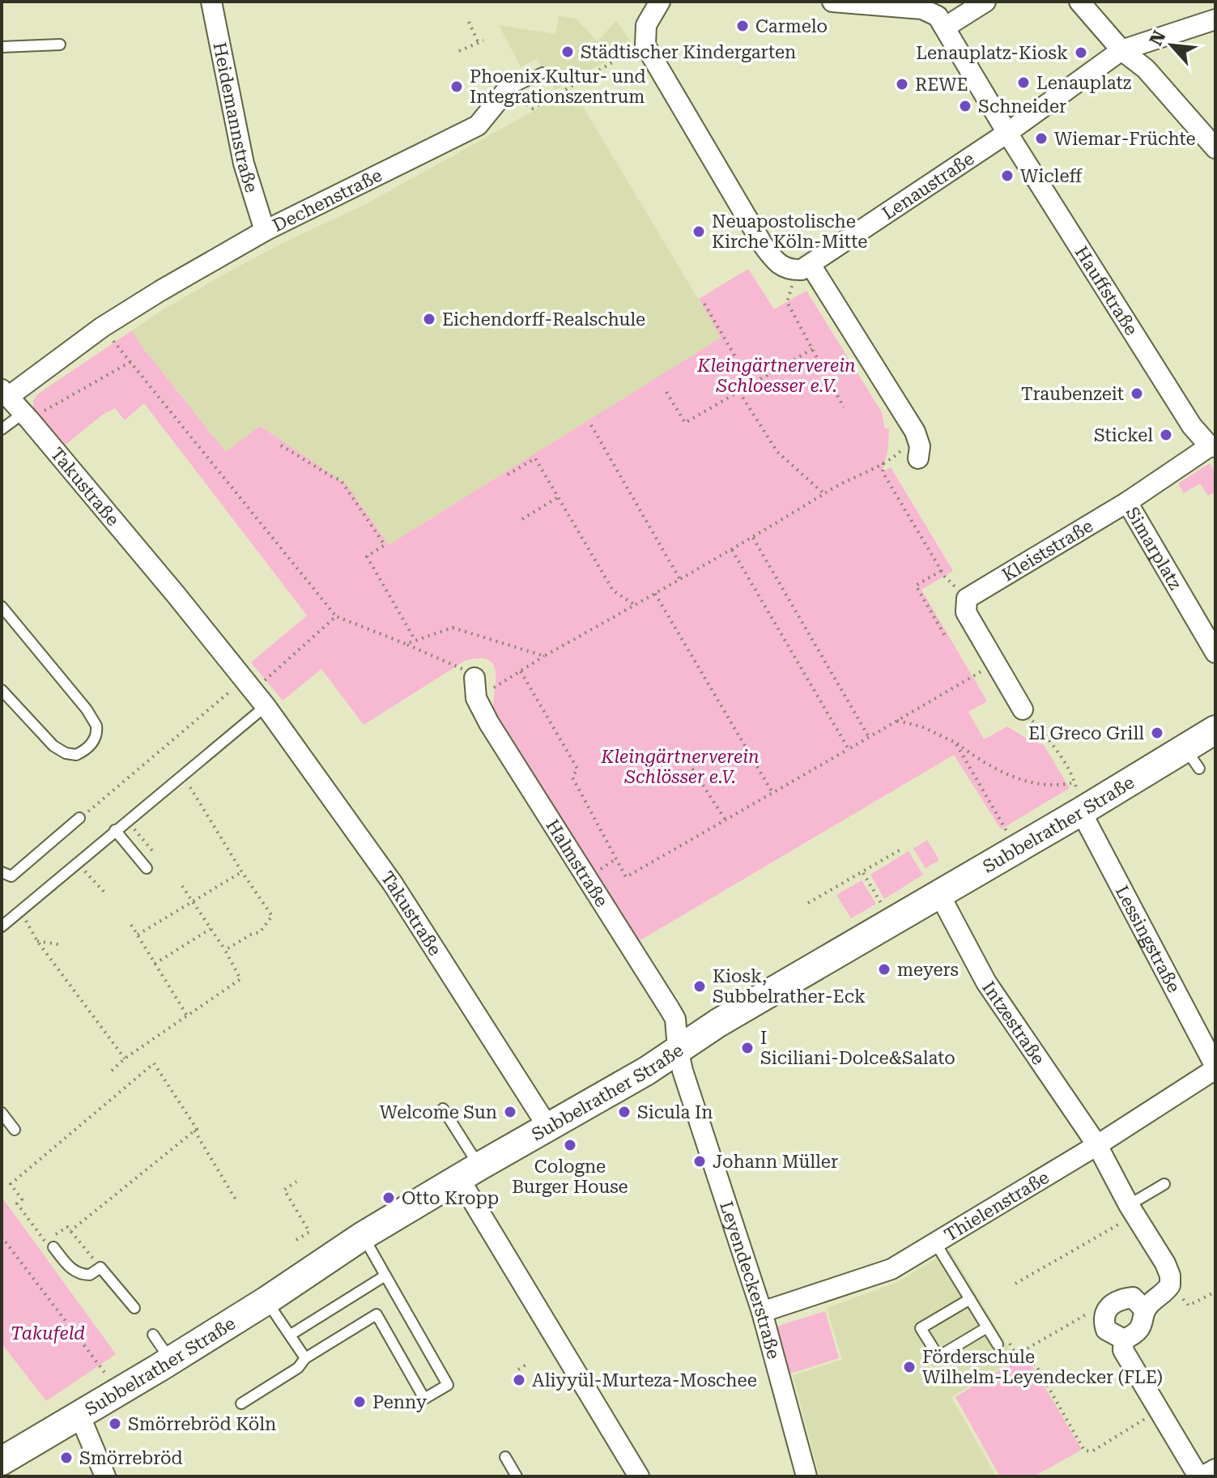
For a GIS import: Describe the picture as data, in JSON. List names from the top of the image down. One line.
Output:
{"streets":{"main road":["Subbelrather Straße"],"street":["Heidemannstraße","Lenaustraße","Dechenstraße","Hauffstraße","Takustraße","Simarplatz","Kleiststraße","Halmstraße","Lessingstraße","Intzestraße","Thielenstraße","Leyendeckerstraße"]},"crossings":[["Heidemannstraße","Dechenstraße"],["Lenaustraße","Hauffstraße"],["Dechenstraße","Takustraße"],["Hauffstraße","Simarplatz"],["Takustraße","Subbelrather Straße"],["Simarplatz","Kleiststraße"],["Subbelrather Straße","Halmstraße"],["Subbelrather Straße","Lessingstraße"],["Subbelrather Straße","Intzestraße"],["Subbelrather Straße","Leyendeckerstraße"],["Halmstraße","Leyendeckerstraße"],["Lessingstraße","Thielenstraße"],["Intzestraße","Thielenstraße"],["Thielenstraße","Leyendeckerstraße"]],"parks":["Kleingärtnerverein Schloesser e.V.","Kleingärtnerverein Schlösser e.V.","Takufeld"],"places":["Carmelo","Städtischer Kindergarten","Lenauplatz-Kiosk","Lenauplatz","REWE","Phoenix Kultur- und Integrationszentrum","Schneider","Wiemar-Früchte","Wicleff","Neuapostolische Kirche Köln-Mitte","Eichendorff-Realschule","Traubenzeit","Stickel","El Greco Grill","meyers","Kiosk, Subbelrather-Eck","I Siciliani-Dolce&Salato","Welcome Sun","Sicula In","Cologne Burger House","Johann Müller","Otto Kropp","Förderschule Wilhelm-Leyendecker (FLE)","Aliyyül-Murteza-Moschee","Penny","Smörrebröd Köln","Smörrebröd"],"north":"top left"}
